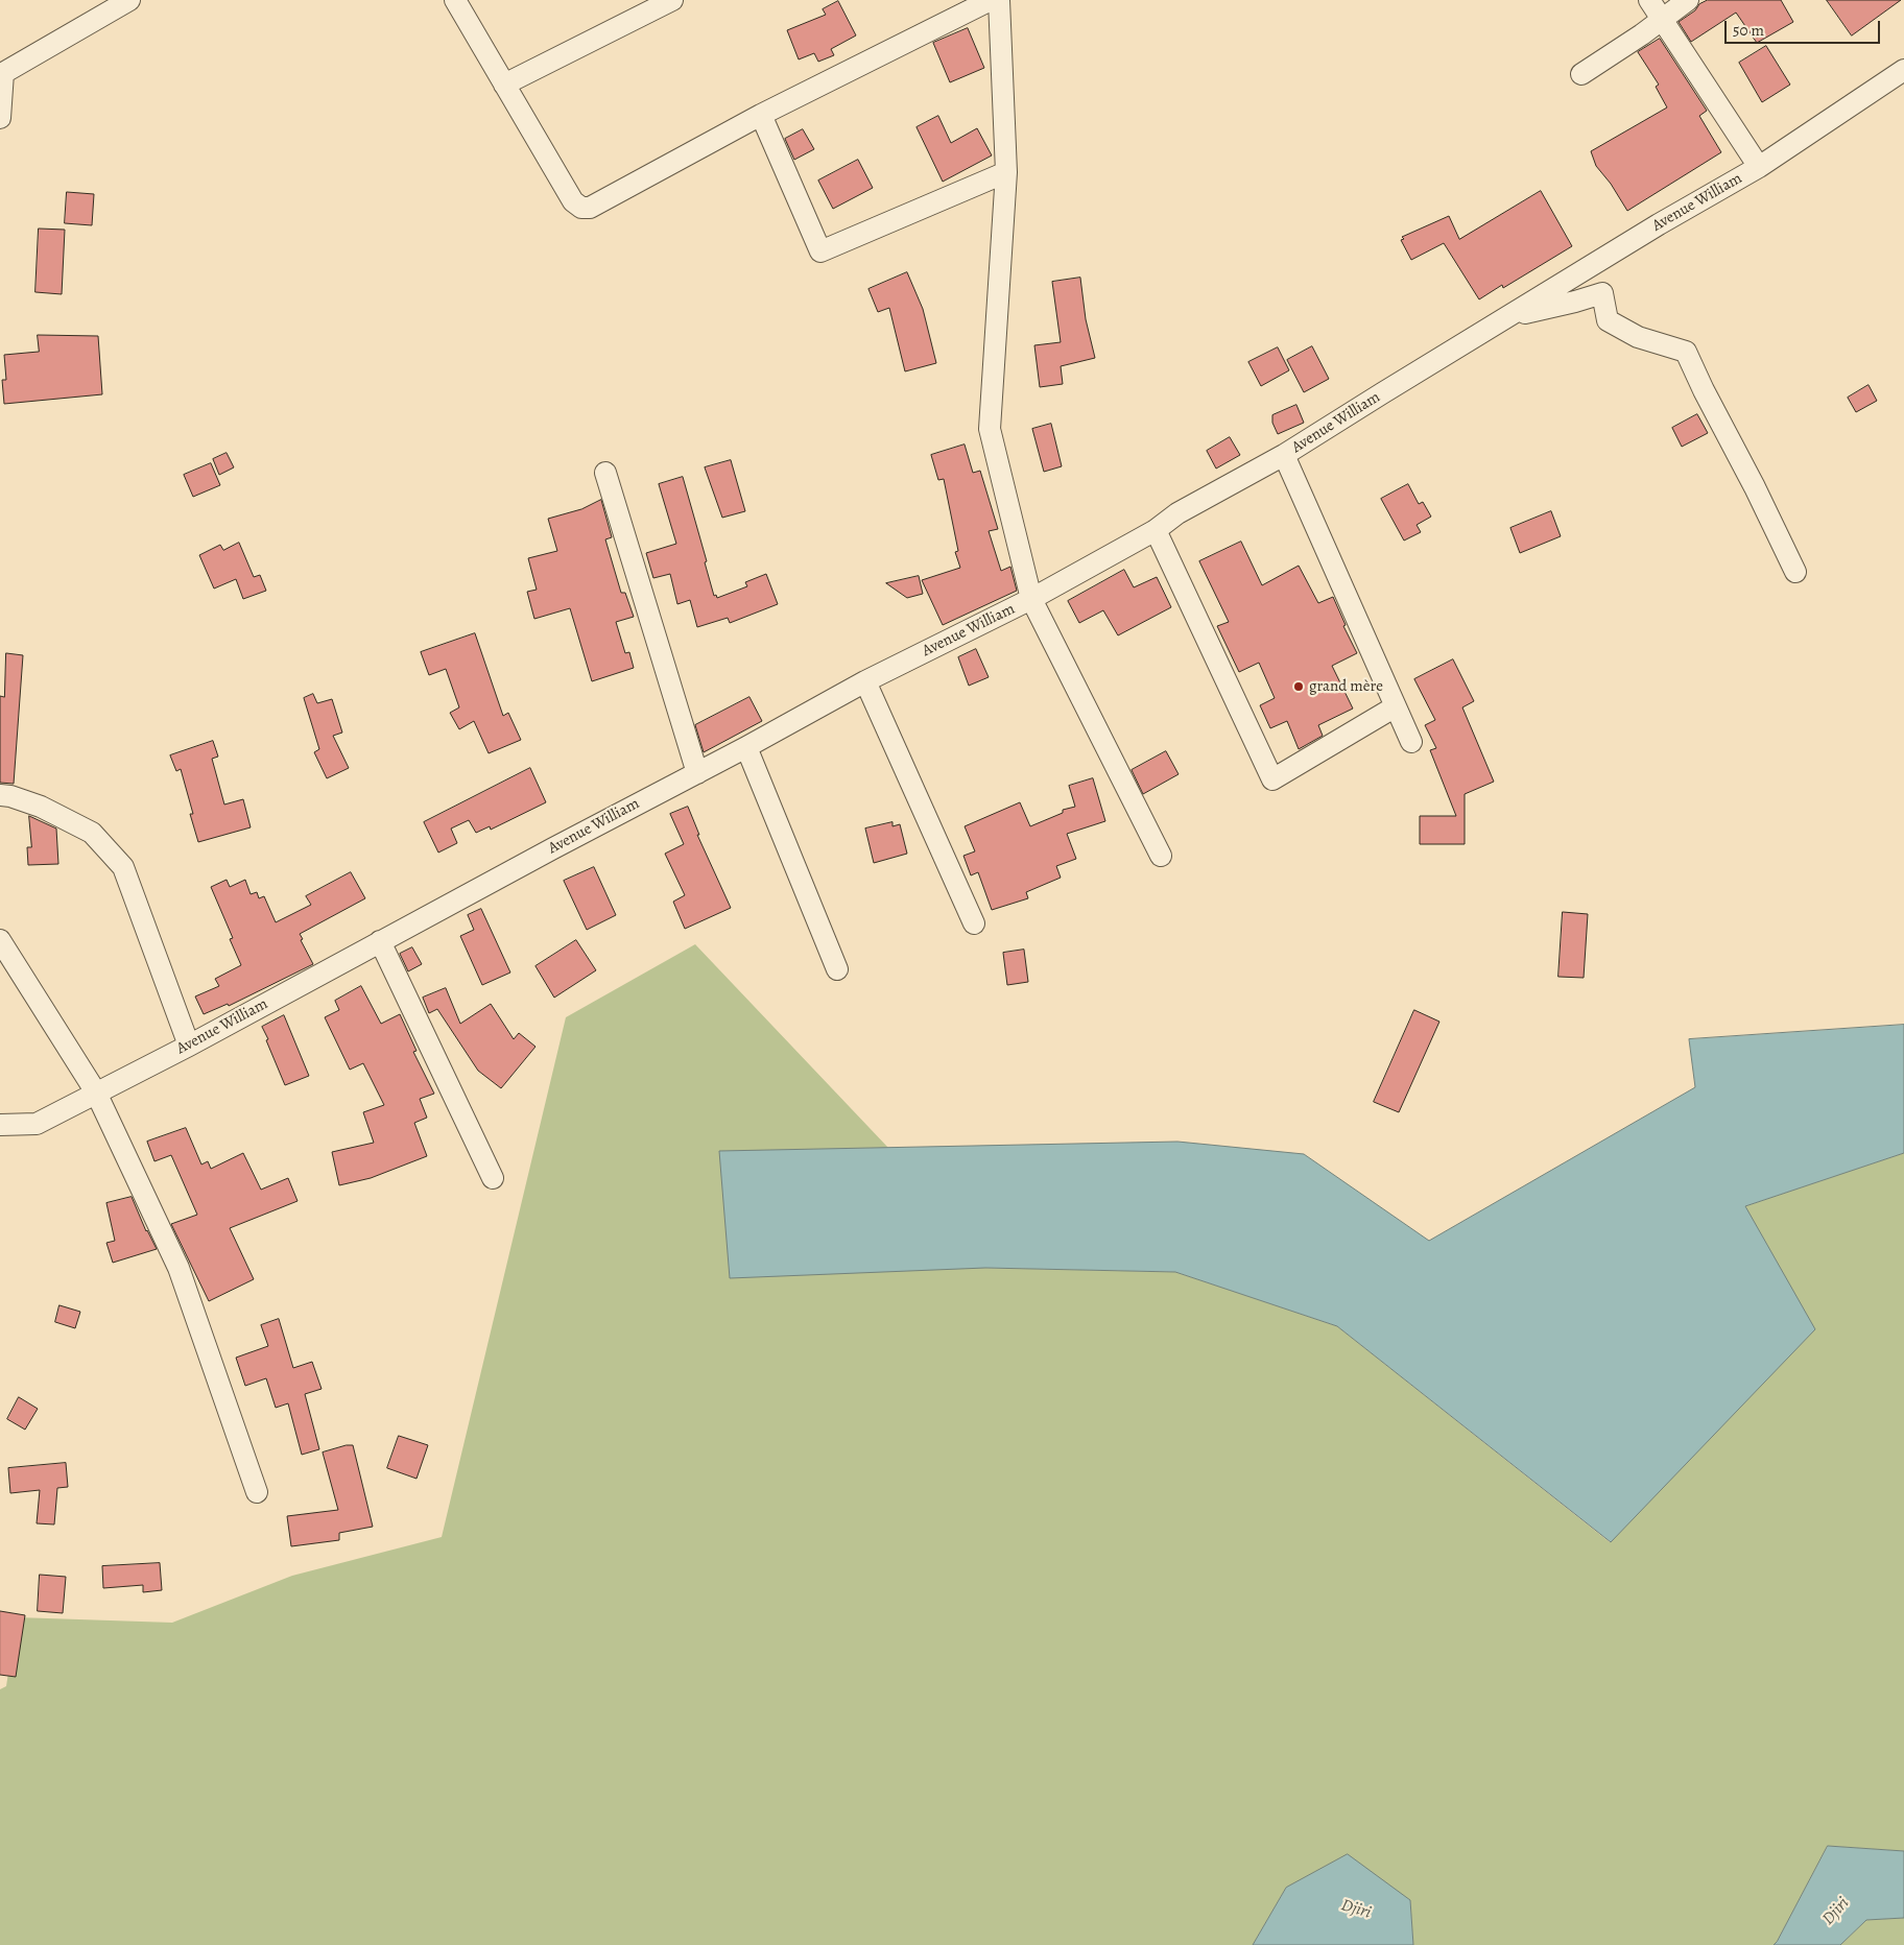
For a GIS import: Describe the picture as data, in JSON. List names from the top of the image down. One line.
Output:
{"streets":{"street":["Avenue William"]},"water":["Djiri"],"places":["grand mère"],"scale_bar":"50 m"}
